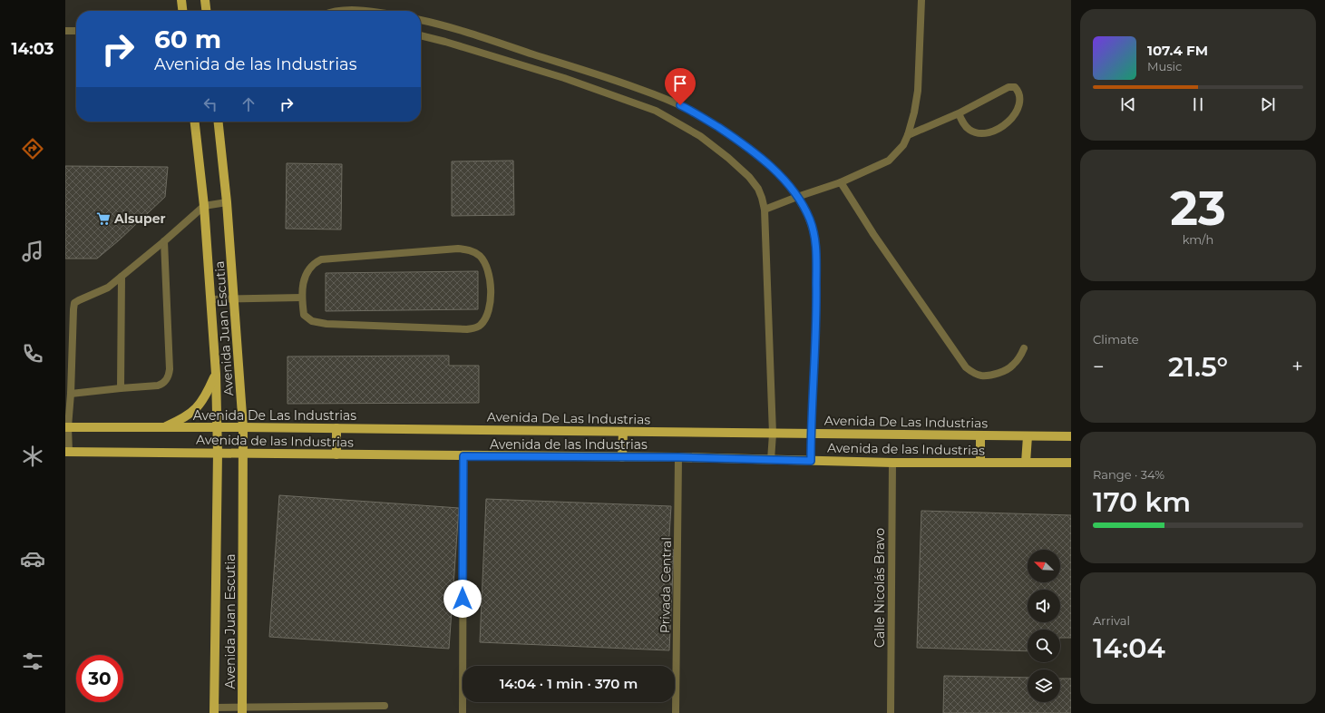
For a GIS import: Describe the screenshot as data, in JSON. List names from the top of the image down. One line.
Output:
{"streets":{"main road":["Avenida Juan Escutia","Avenida De Las Industrias","Avenida de las Industrias"],"street":["Privada Central","Calle Nicolás Bravo"]},"crossings":[["Avenida Juan Escutia","Avenida De Las Industrias"],["Avenida Juan Escutia","Avenida de las Industrias"],["Avenida de las Industrias","Privada Central"],["Avenida de las Industrias","Calle Nicolás Bravo"]],"places":{"supermarket":["Alsuper"]},"north":"top left","page":{"tabs":"14:03","turn":["60 m","Avenida de las Industrias"],"song":["107.4 FM","Music"],"tile":[["23","km/h"],"Climate",["Range · 34%","170 km"],["Arrival","14:04"]],"heat":["−","21.5°","+"],"limit":"30","trip":"14:04 · 1 min · 370 m"}}
